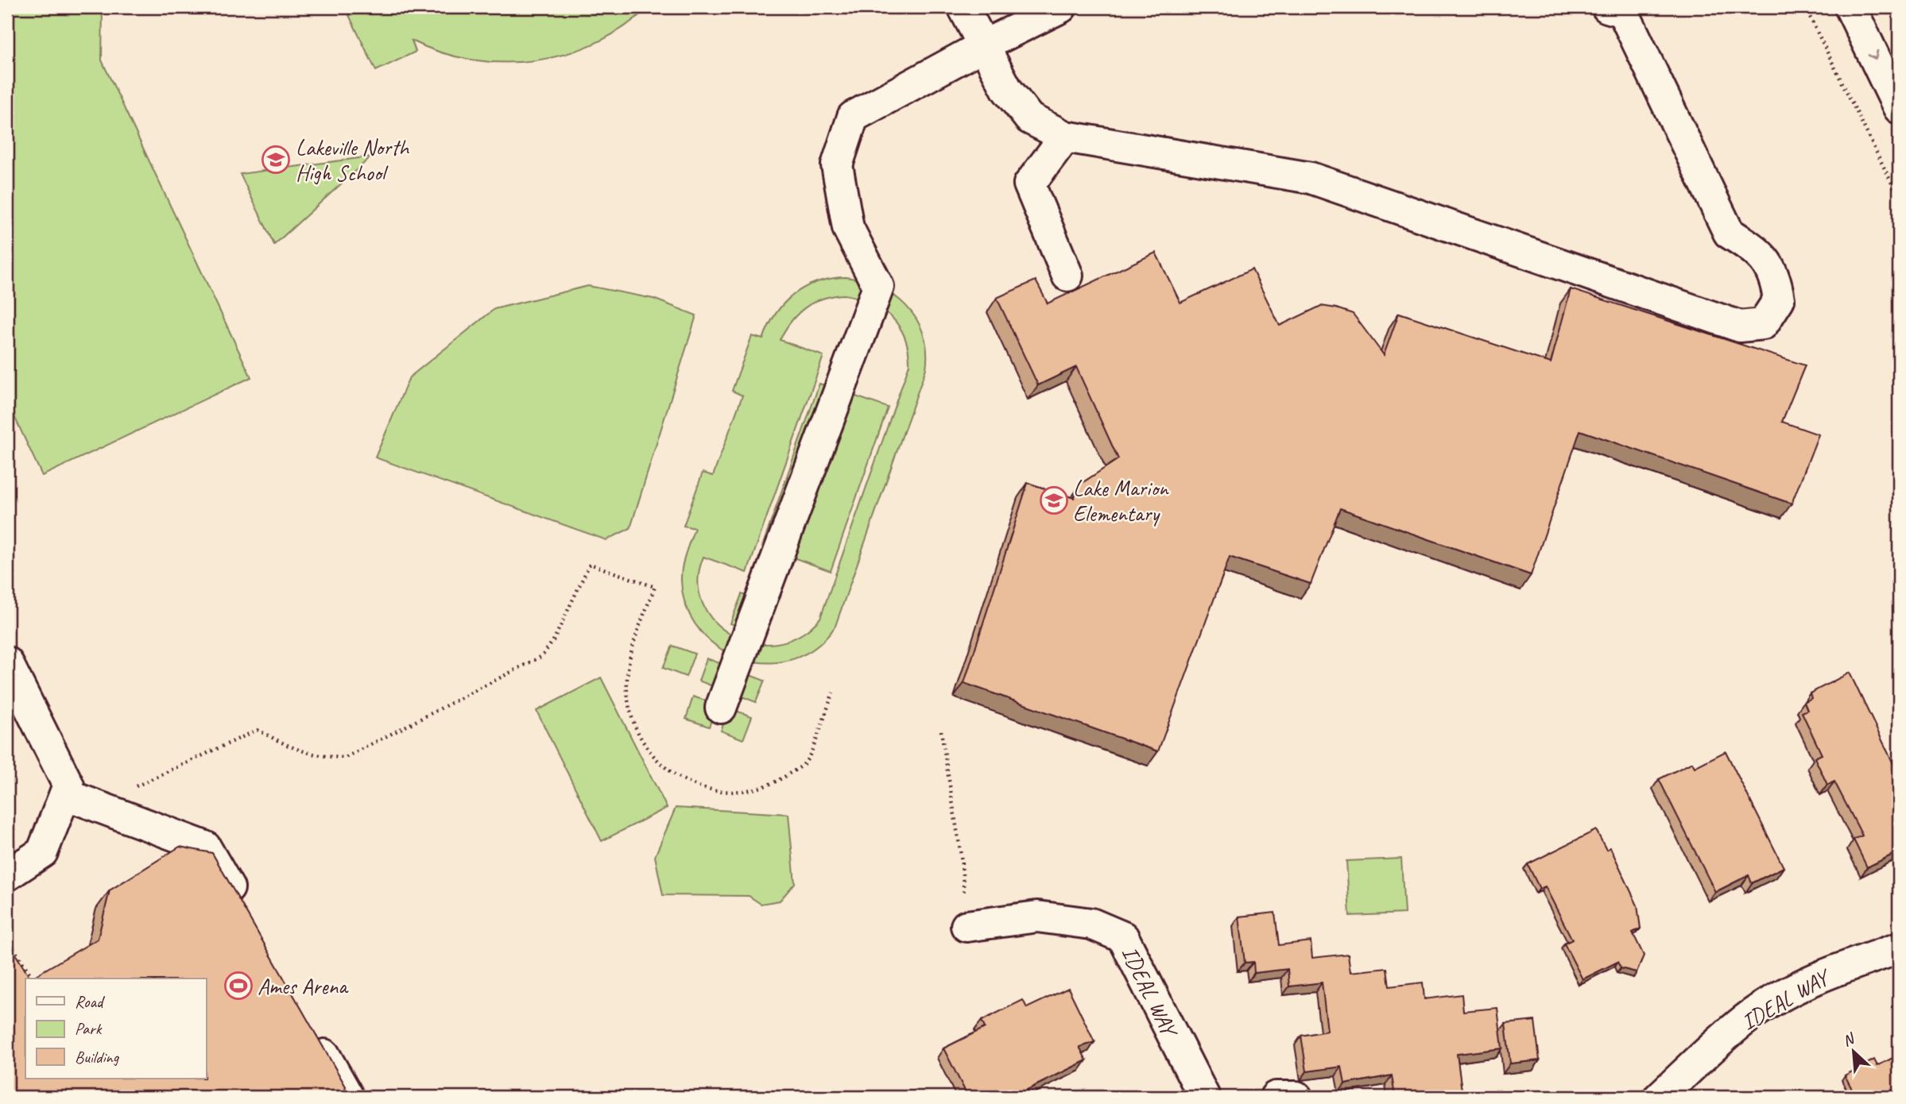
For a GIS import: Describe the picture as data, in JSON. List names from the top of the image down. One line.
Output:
{"streets":{"street":["IDEAL WAY"]},"places":{"school or university":["Lakeville North High School","Lake Marion Elementary"],"sports":["Ames Arena"]},"legend":["Road","Park","Building"],"north":"top left"}
